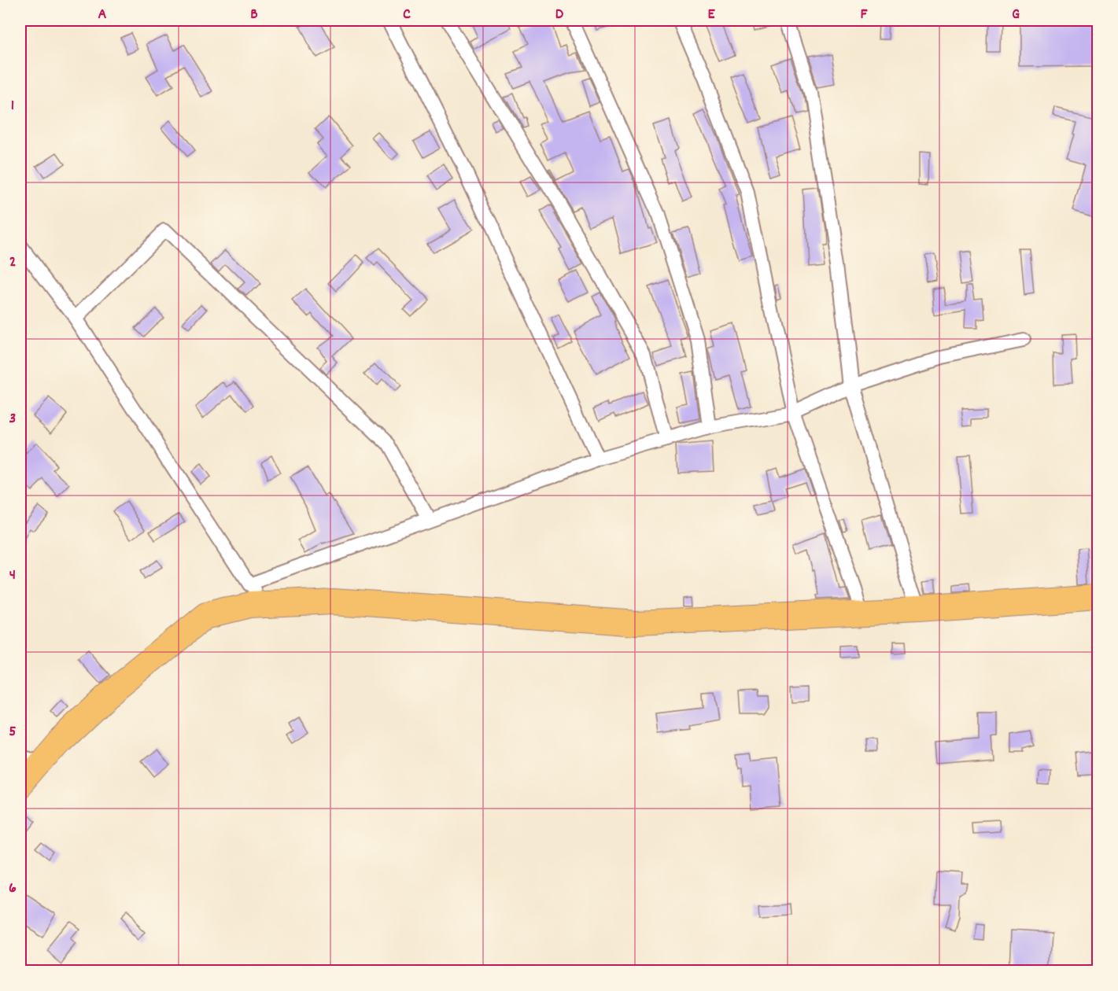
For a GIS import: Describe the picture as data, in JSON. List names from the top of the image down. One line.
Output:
{"grid":{"columns":["A","B","C","D","E","F","G"],"rows":["1","2","3","4","5","6"]}}
